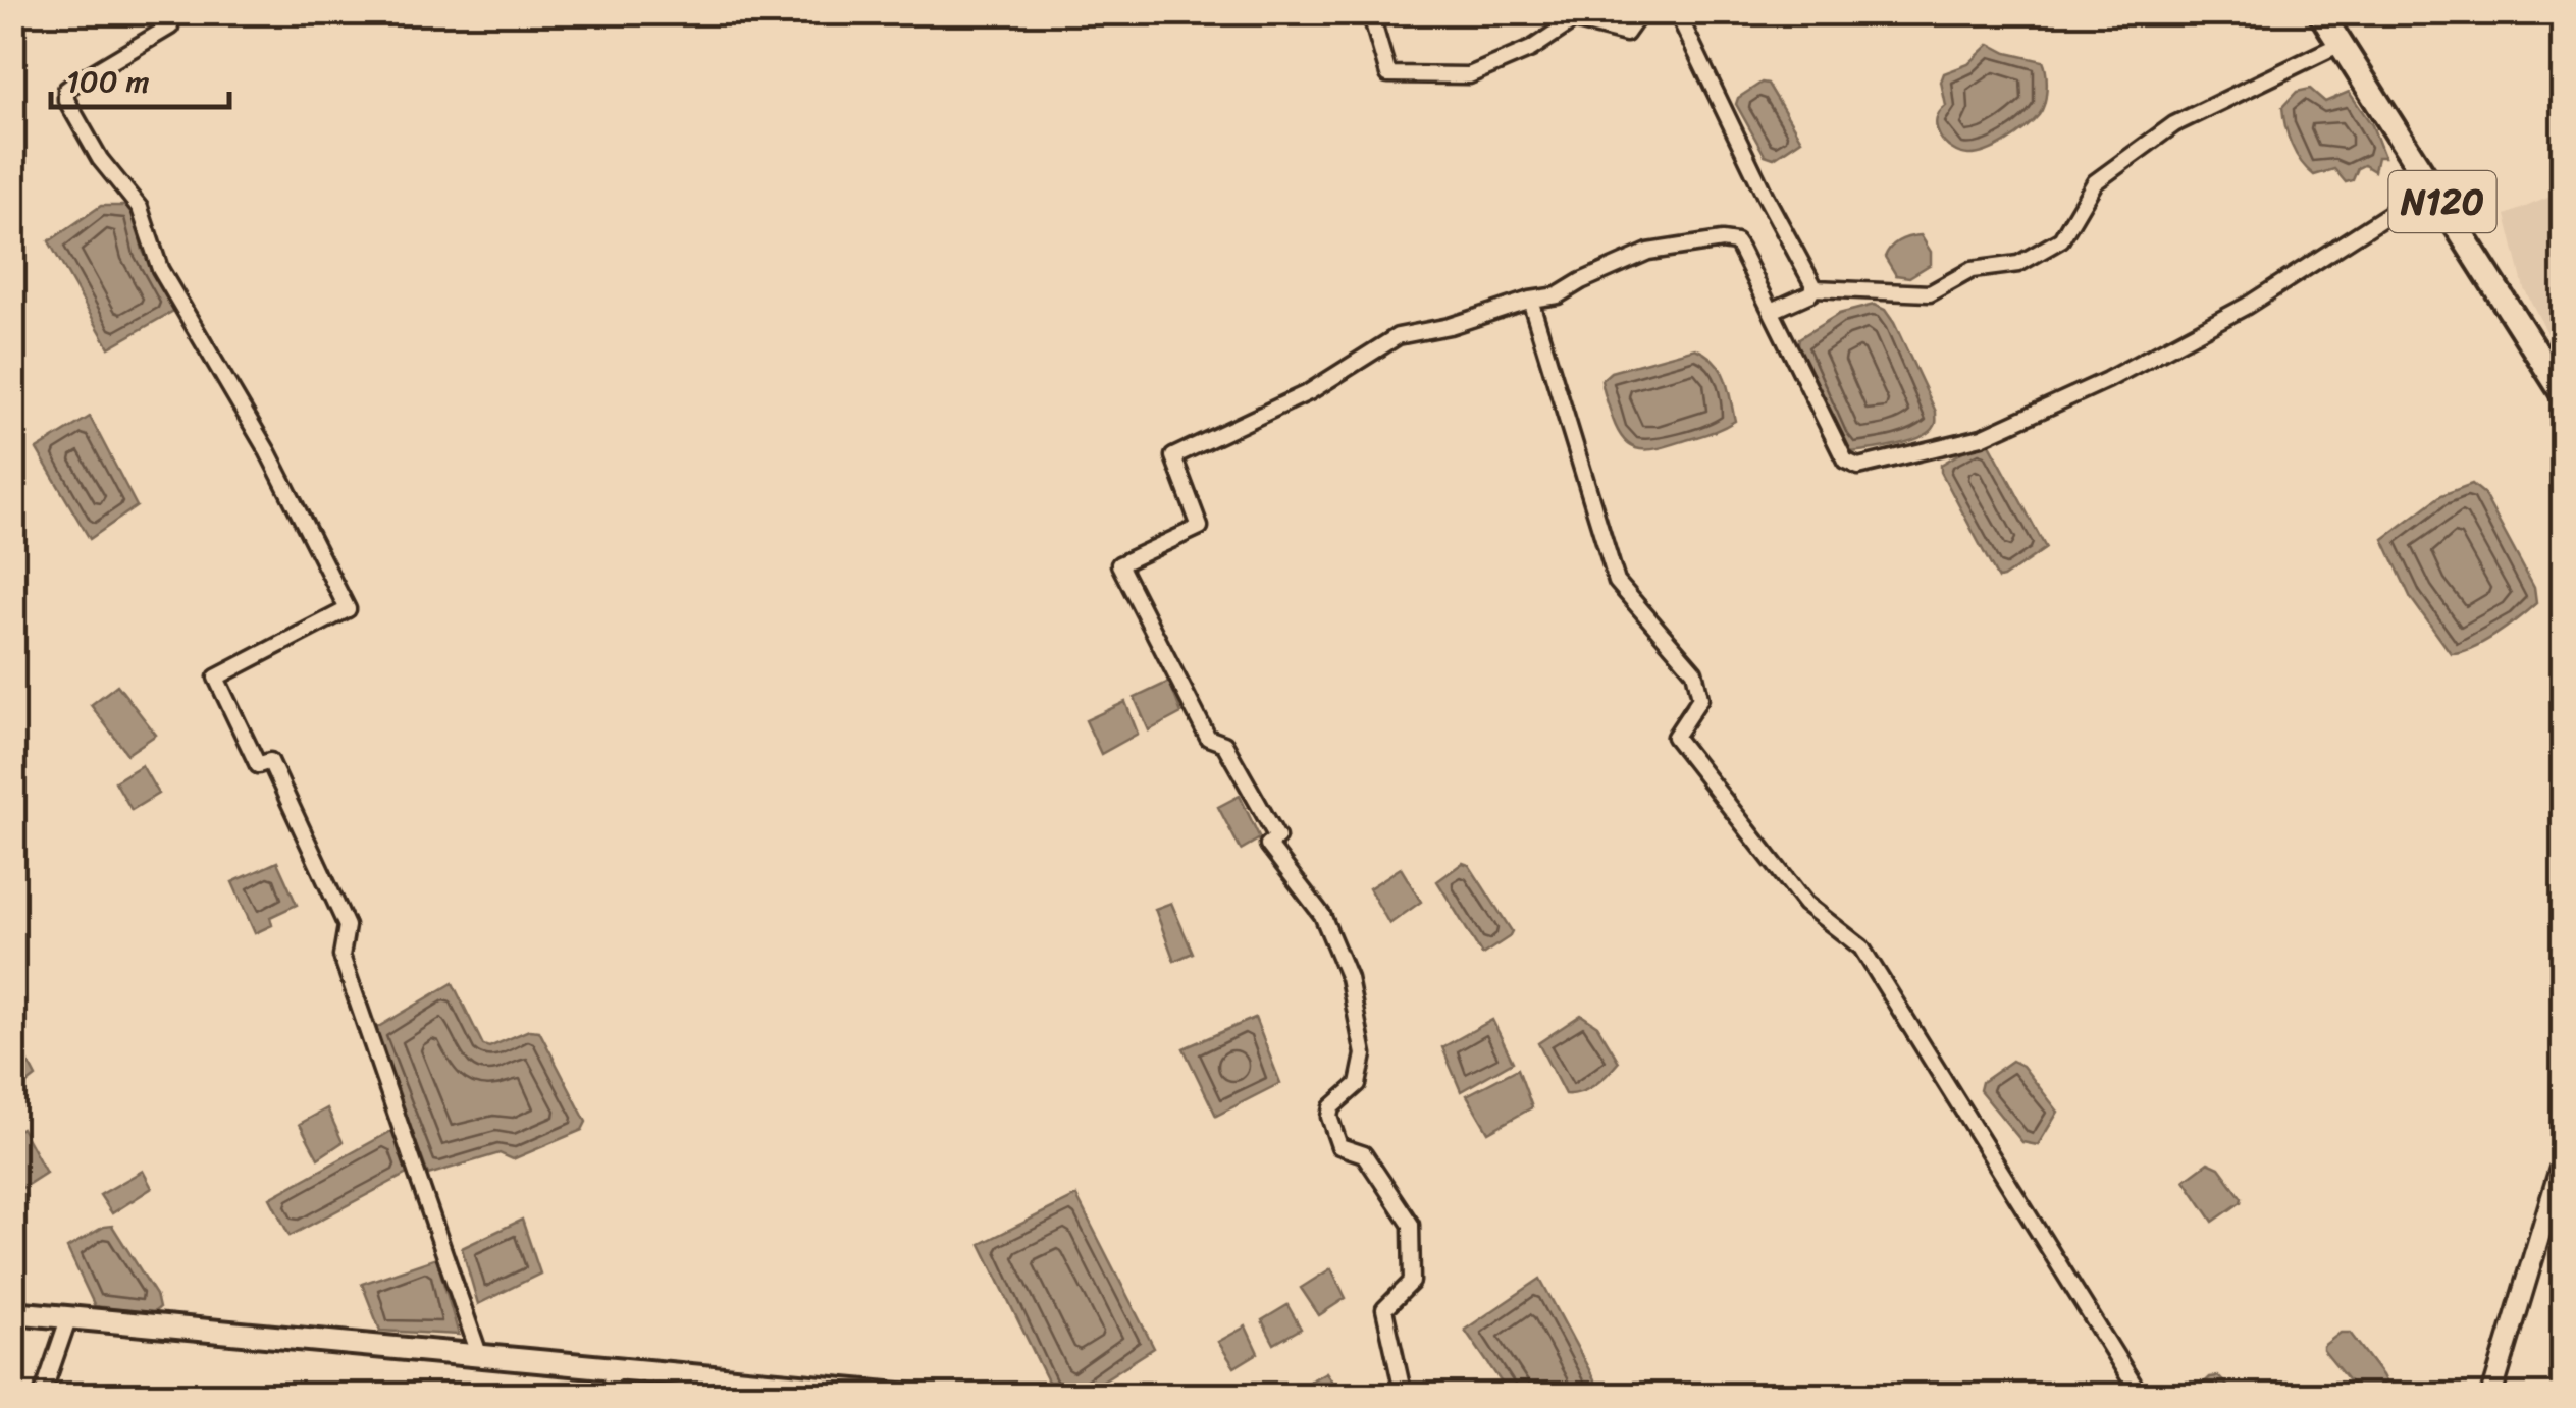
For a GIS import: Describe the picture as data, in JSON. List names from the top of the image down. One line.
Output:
{"streets":{"highway":["N120"]},"scale_bar":"100 m"}
